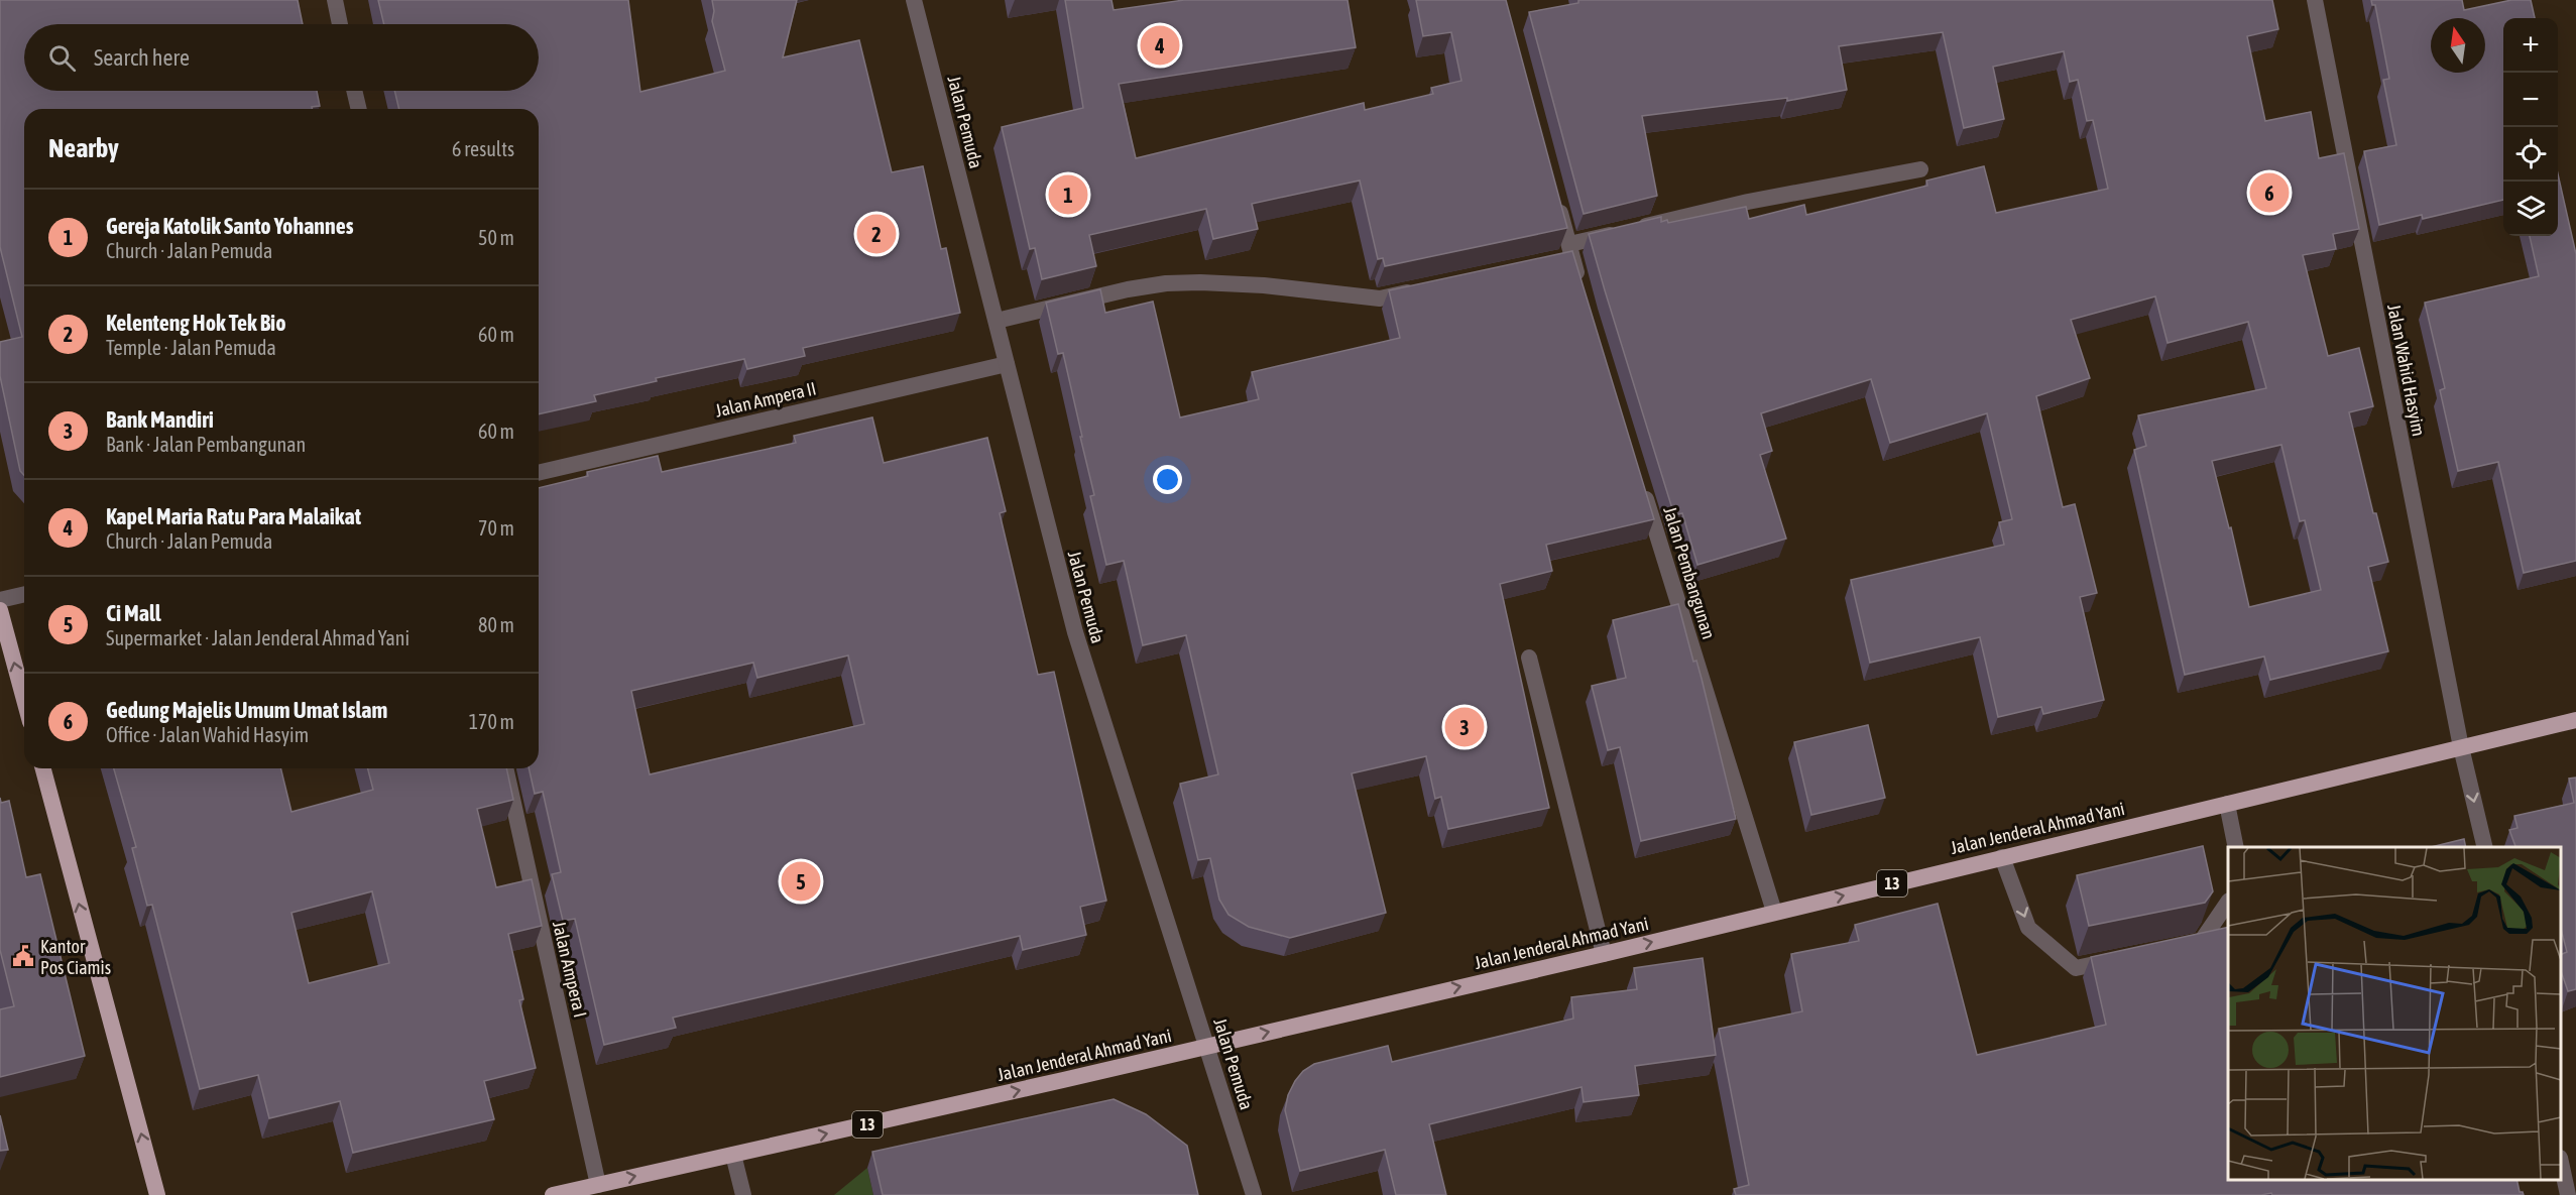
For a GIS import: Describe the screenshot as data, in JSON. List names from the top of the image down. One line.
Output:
{"streets":{"highway":["Jalan Jenderal Ahmad Yani","13"],"street":["Jalan Pemuda","Jalan Wahid Hasyim","Jalan Ampera II","Jalan Pembangunan","Jalan Ampera I"]},"crossings":[["Jalan Pemuda","Jalan Ampera II"],["Jalan Pemuda","Jalan Jenderal Ahmad Yani"],["Jalan Wahid Hasyim","Jalan Jenderal Ahmad Yani"],["Jalan Pembangunan","Jalan Jenderal Ahmad Yani"],["Jalan Jenderal Ahmad Yani","Jalan Ampera I"]],"one_way":["Jalan Jenderal Ahmad Yani"],"places":{"public building":["Kantor Pos Ciamis"]},"north":"top","page":{"map_buttons":["+","−"],"pins":["4","6","1","2","3","5"],"search":"Search here","heading":["Nearby","6 results"],"list":[{"mark":"1","name":"Gereja Katolik Santo Yohannes","note":"Church · Jalan Pemuda","value":"50 m"},{"mark":"2","name":"Kelenteng Hok Tek Bio","note":"Temple · Jalan Pemuda","value":"60 m"},{"mark":"3","name":"Bank Mandiri","note":"Bank · Jalan Pembangunan","value":"60 m"},{"mark":"4","name":"Kapel Maria Ratu Para Malaikat","note":"Church · Jalan Pemuda","value":"70 m"},{"mark":"5","name":"Ci Mall","note":"Supermarket · Jalan Jenderal Ahmad Yani","value":"80 m"},{"mark":"6","name":"Gedung Majelis Umum Umat Islam","note":"Office · Jalan Wahid Hasyim","value":"170 m"}]}}
